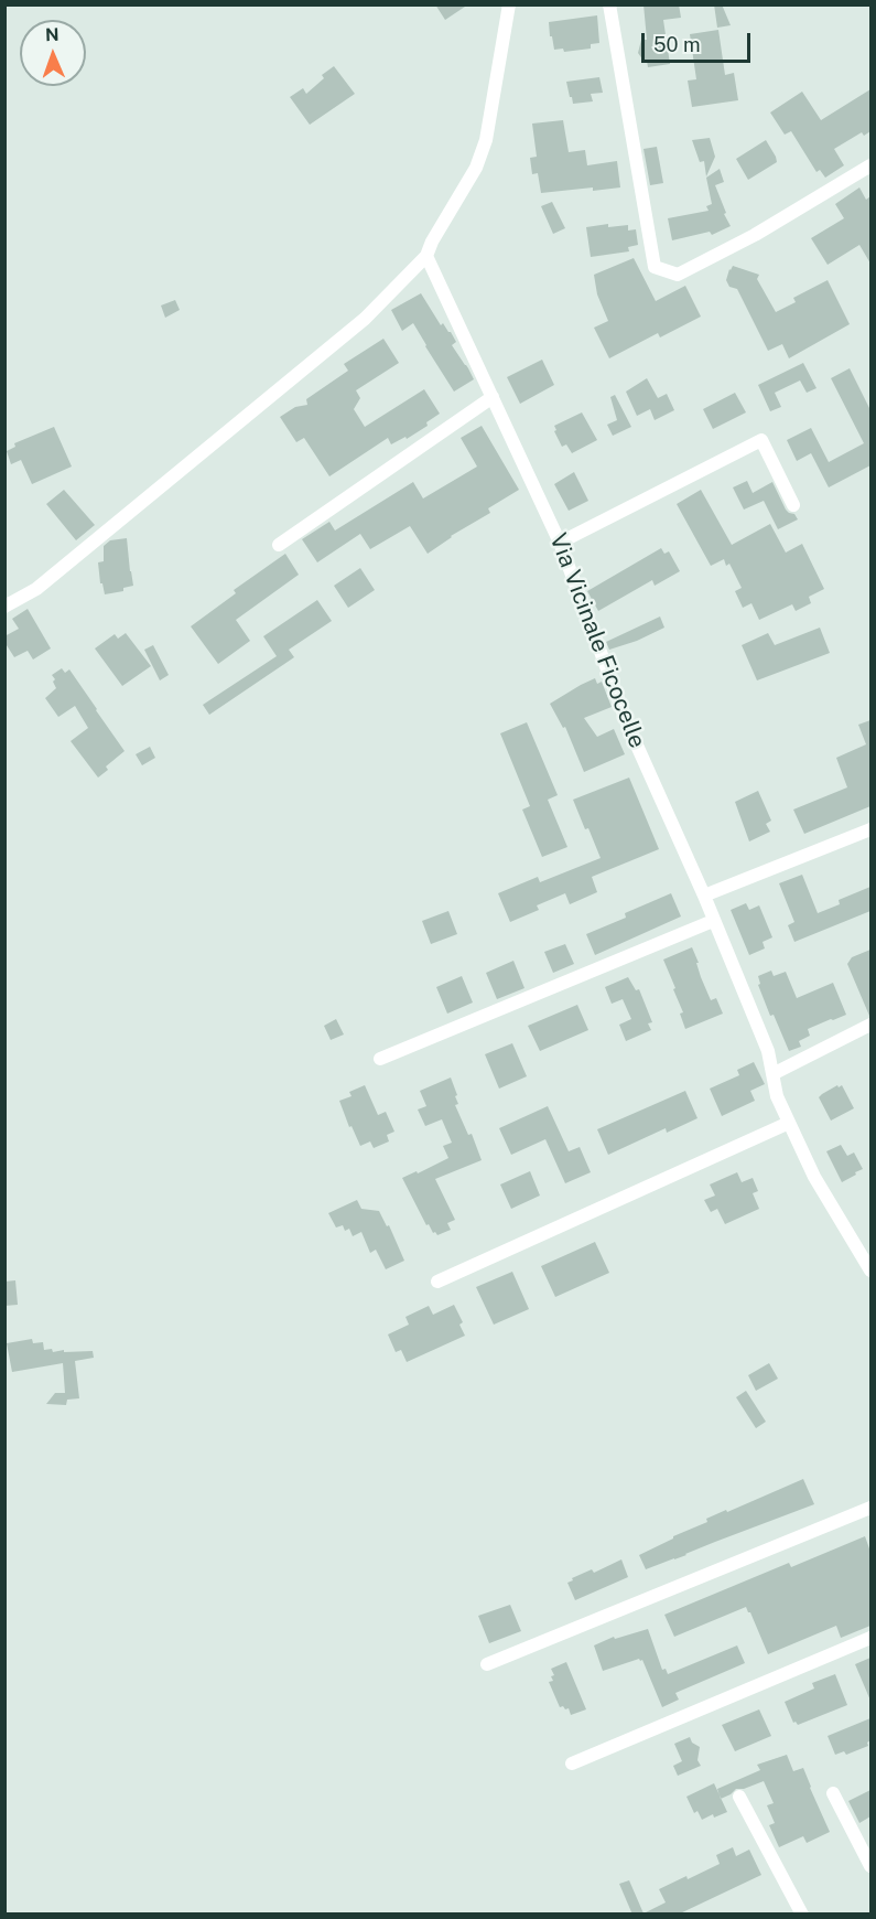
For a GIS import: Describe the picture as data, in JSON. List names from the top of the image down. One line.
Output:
{"streets":{"street":["Via Vicinale Ficocelle"]},"scale_bar":"50 m","north":"top"}
